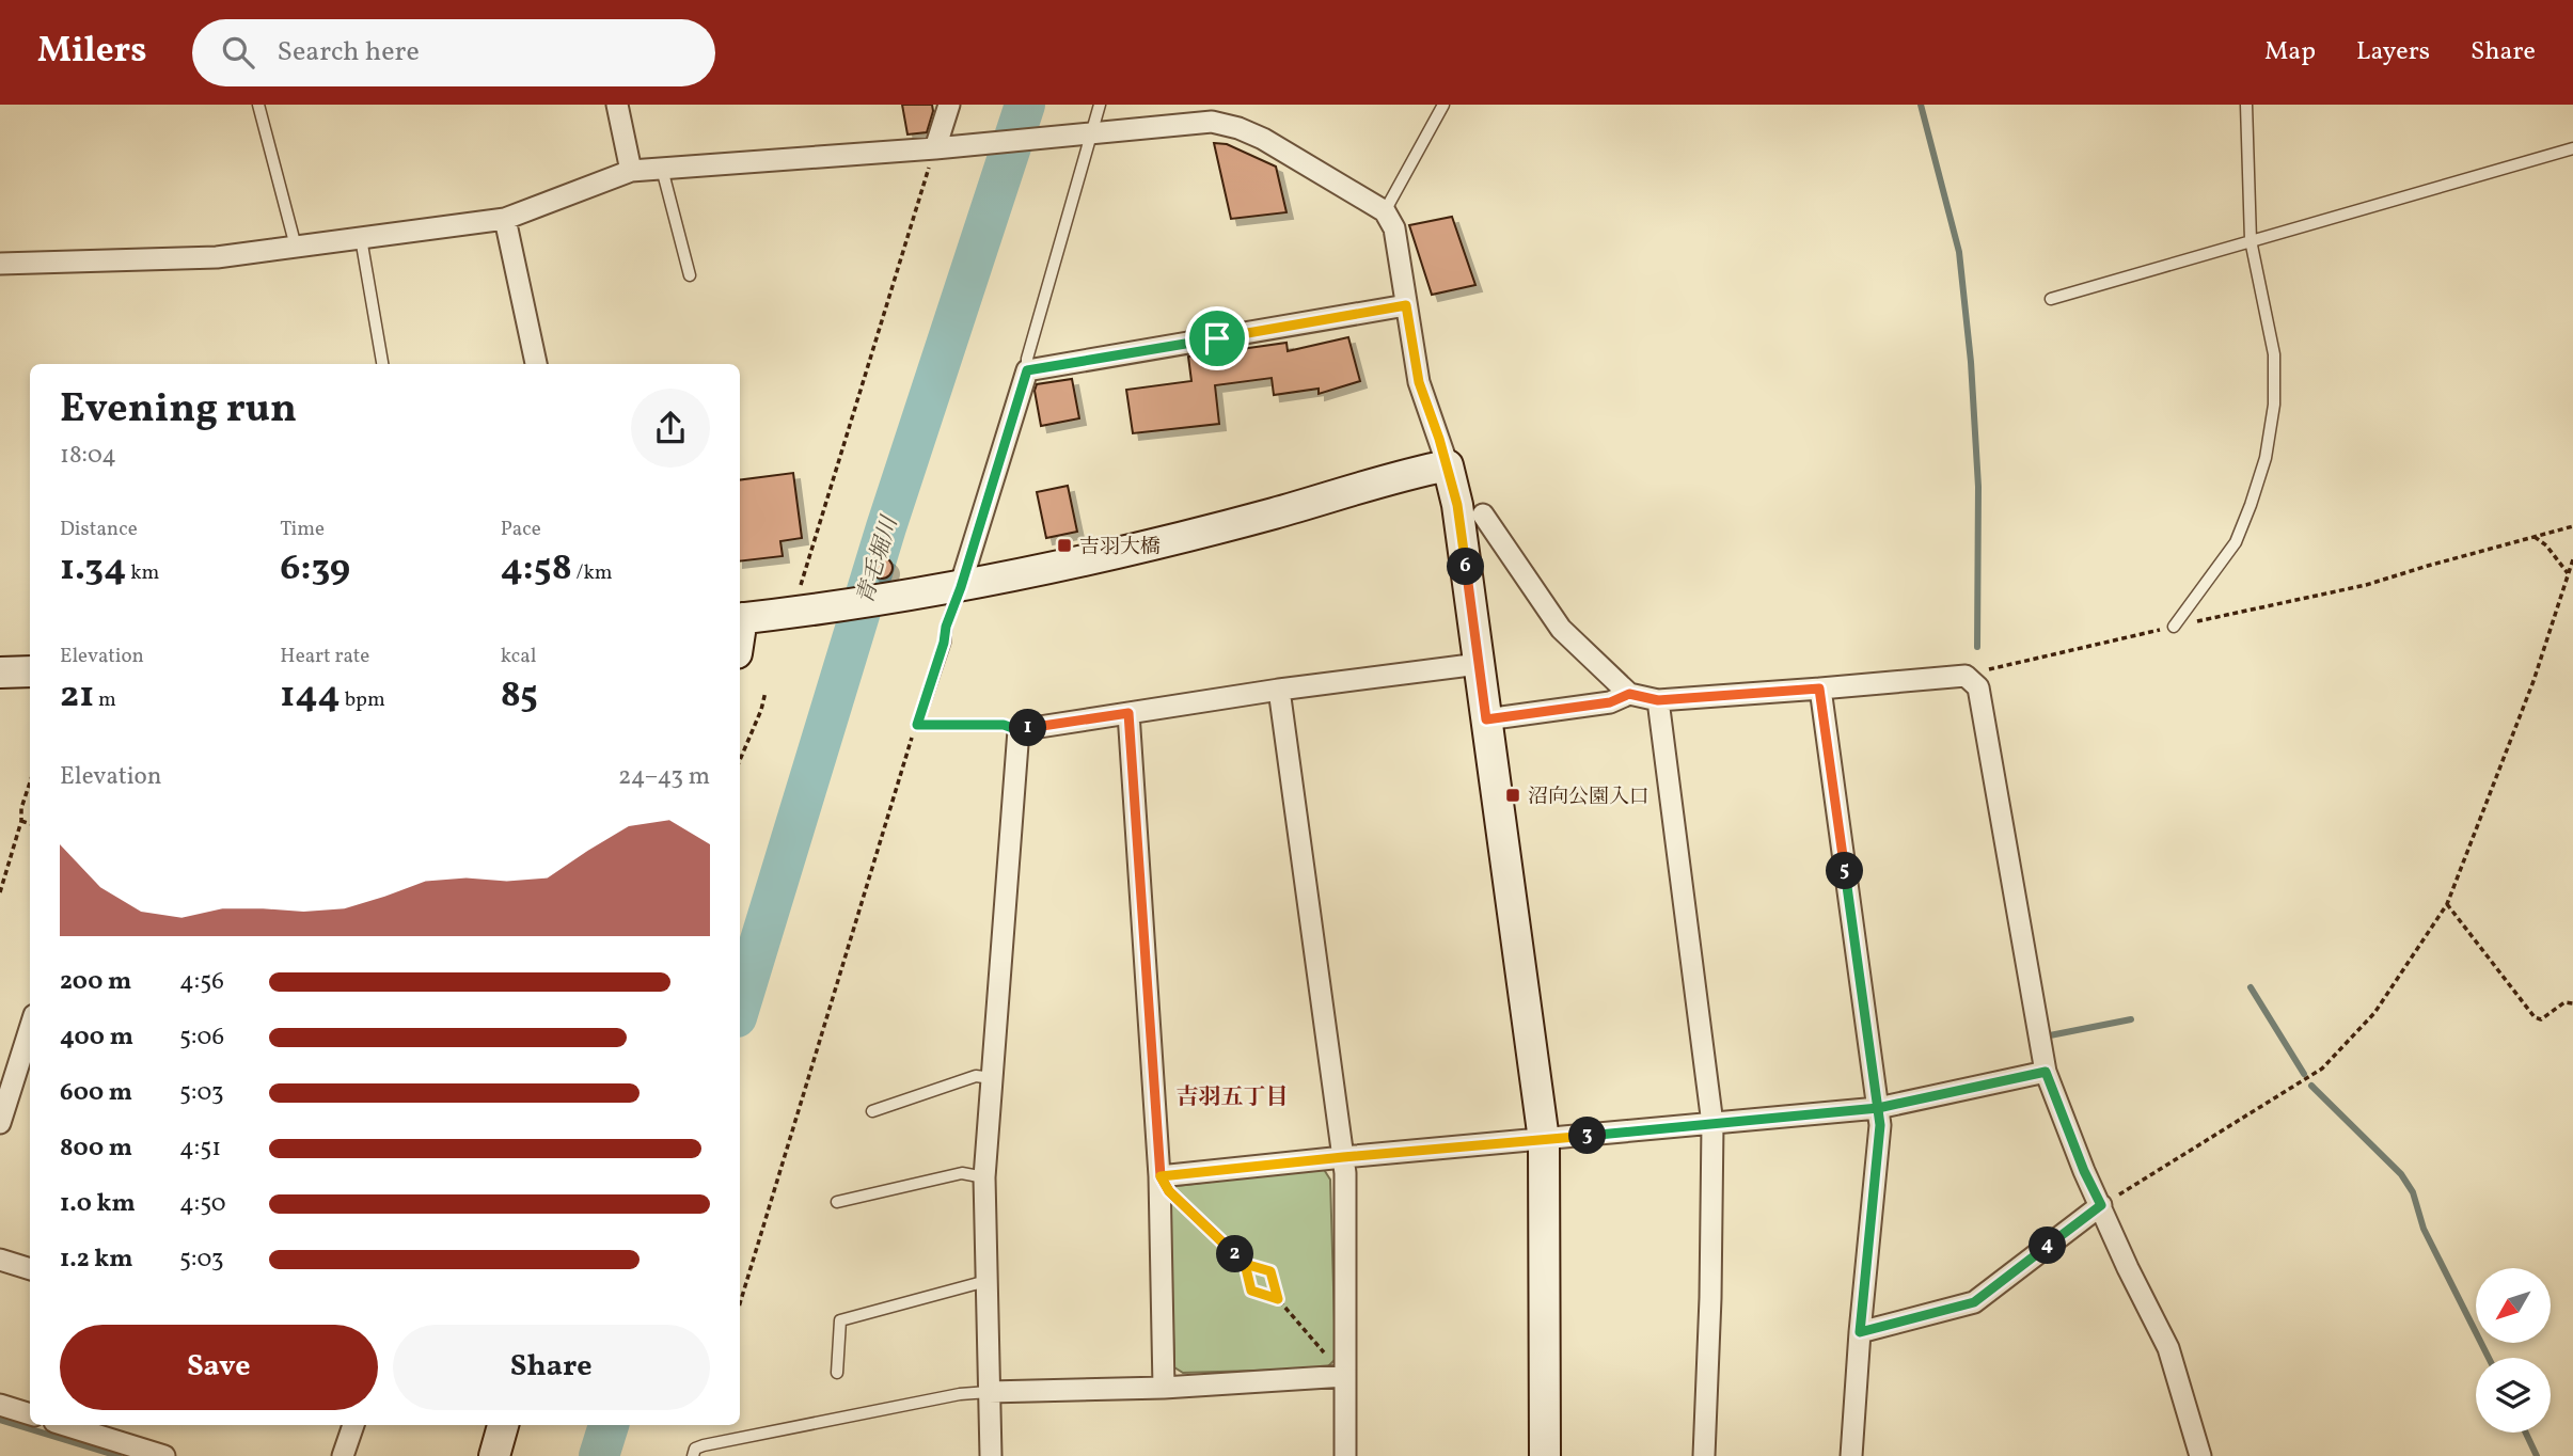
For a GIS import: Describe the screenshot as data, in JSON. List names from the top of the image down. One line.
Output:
{"districts":["吉羽五丁目"],"water":["青毛堀川"],"places":{"transit":["吉羽大橋","沼向公園入口"]},"north":"bottom left","page":{"header":"Milers","search":"Search here","nav":["Map","Layers","Share"],"heading":["Evening run","18:04"],"stats":[["Distance","1.34 km"],["Time","6:39"],["Pace","4:58 /km"],["Elevation","21 m"],["Heart rate","144 bpm"],["kcal","85"]],"pins":["6","1","5","3","4","2"],"chart":["Elevation","24–43 m"],"list":[{"name":"200 m","note":"4:56"},{"name":"400 m","note":"5:06"},{"name":"600 m","note":"5:03"},{"name":"800 m","note":"4:51"},{"name":"1.0 km","note":"4:50"},{"name":"1.2 km","note":"5:03"}],"buttons":["Save","Share"]}}
